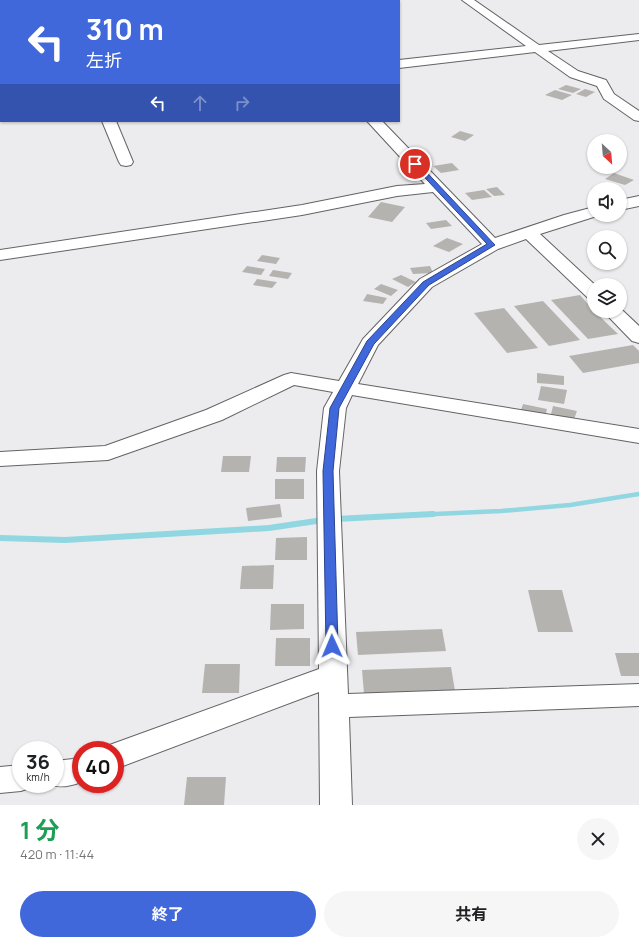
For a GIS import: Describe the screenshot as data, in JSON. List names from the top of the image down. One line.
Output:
{"north":"bottom right","page":{"turn":["310 m","左折"],"speed":"36 km/h","limit":"40","heading":["1 分","420 m · 11:44"],"buttons":["終了","共有"]}}
